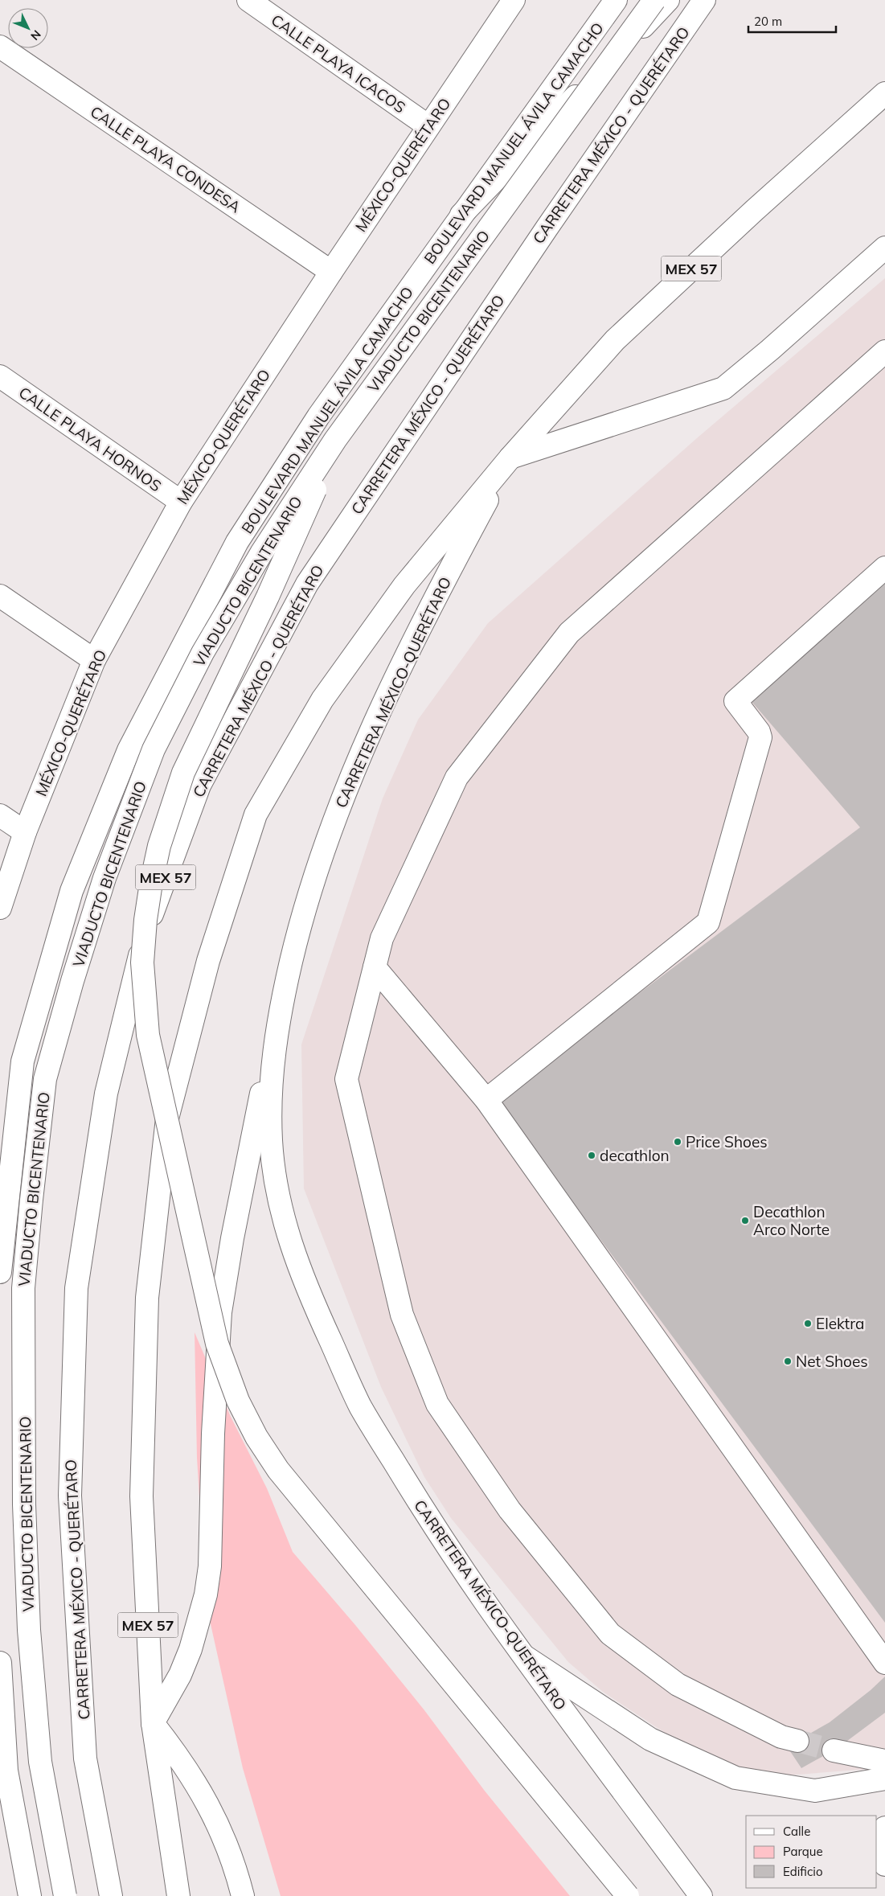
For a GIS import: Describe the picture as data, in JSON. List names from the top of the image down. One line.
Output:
{"streets":{"main road":["CALLE PLAYA ICACOS","CARRETERA MÉXICO - QUERÉTARO","BOULEVARD MANUEL ÁVILA CAMACHO","CALLE PLAYA CONDESA","MÉXICO-QUERÉTARO","MEX 57","VIADUCTO BICENTENARIO","CALLE PLAYA HORNOS","CARRETERA MÉXICO-QUERÉTARO"]},"crossings":[["CALLE PLAYA ICACOS","MÉXICO-QUERÉTARO"],["CALLE PLAYA CONDESA","MÉXICO-QUERÉTARO"],["MÉXICO-QUERÉTARO","CALLE PLAYA HORNOS"],["MEX 57","CARRETERA MÉXICO-QUERÉTARO"]],"places":["Price Shoes","decathlon","Decathlon Arco Norte","Elektra","Net Shoes"],"legend":["Calle","Parque","Edificio"],"scale_bar":"20 m","north":"bottom right"}
